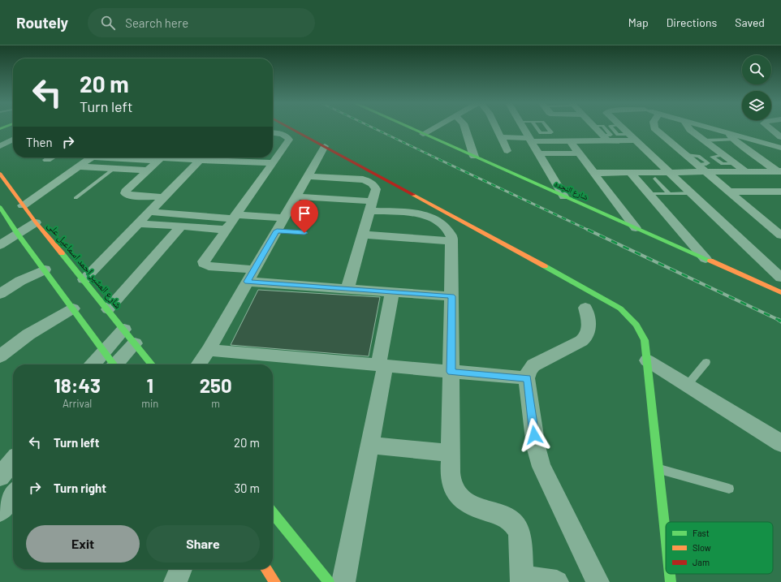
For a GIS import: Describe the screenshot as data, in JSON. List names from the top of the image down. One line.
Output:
{"streets":{"street":["شارع النجده","شارع المشير احمد اسماعيل على"]},"legend":["Fast","Slow","Jam"],"page":{"header":"Routely","search":"Search here","nav":["Map","Directions","Saved"],"turn":["20 m","Turn left"],"then":"Then","eta":["18:43","Arrival","1","min","250","m"],"list":[{"name":"Turn left","value":"20 m"},{"name":"Turn right","value":"30 m"}],"buttons":["Exit","Share"]}}
